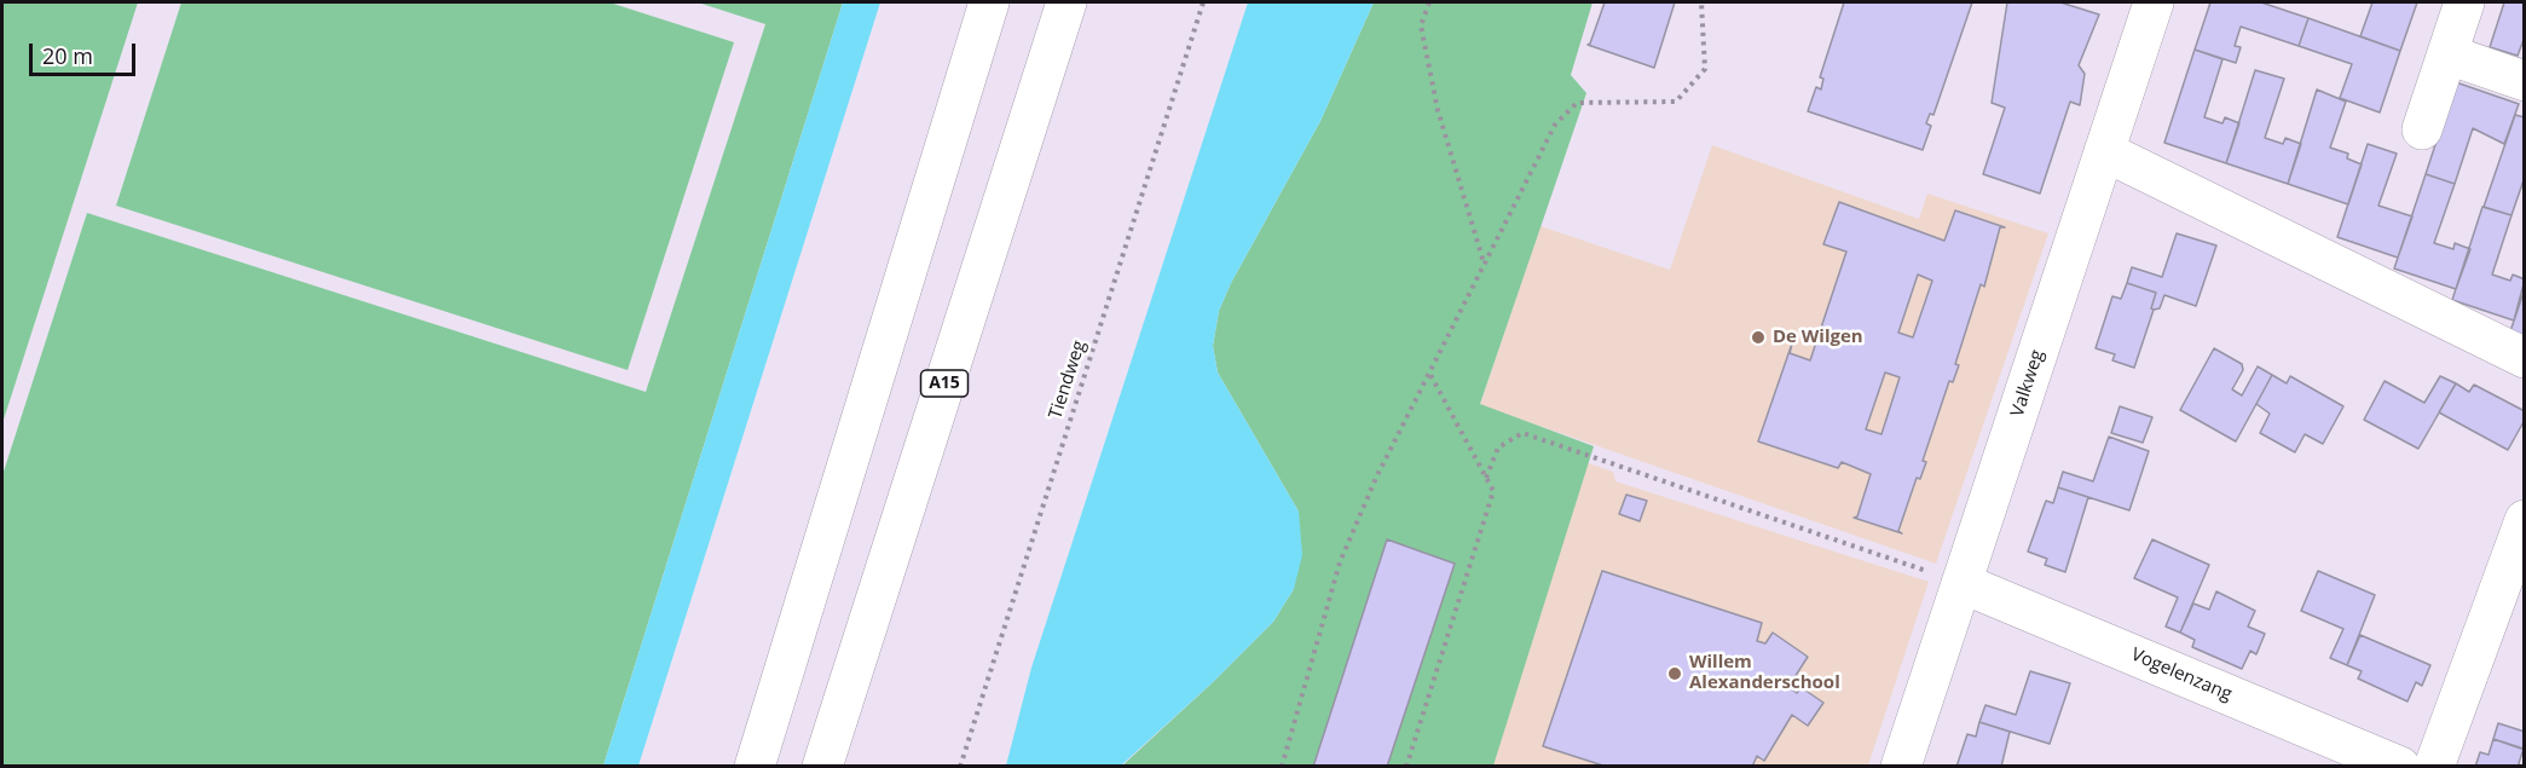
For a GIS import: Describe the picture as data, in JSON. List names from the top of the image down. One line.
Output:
{"streets":{"main road":["A15","Valkweg","Vogelenzang"],"path":["Tiendweg"]},"crossings":[["Valkweg","Vogelenzang"]],"places":["De Wilgen","Willem Alexanderschool"],"scale_bar":"20 m"}
